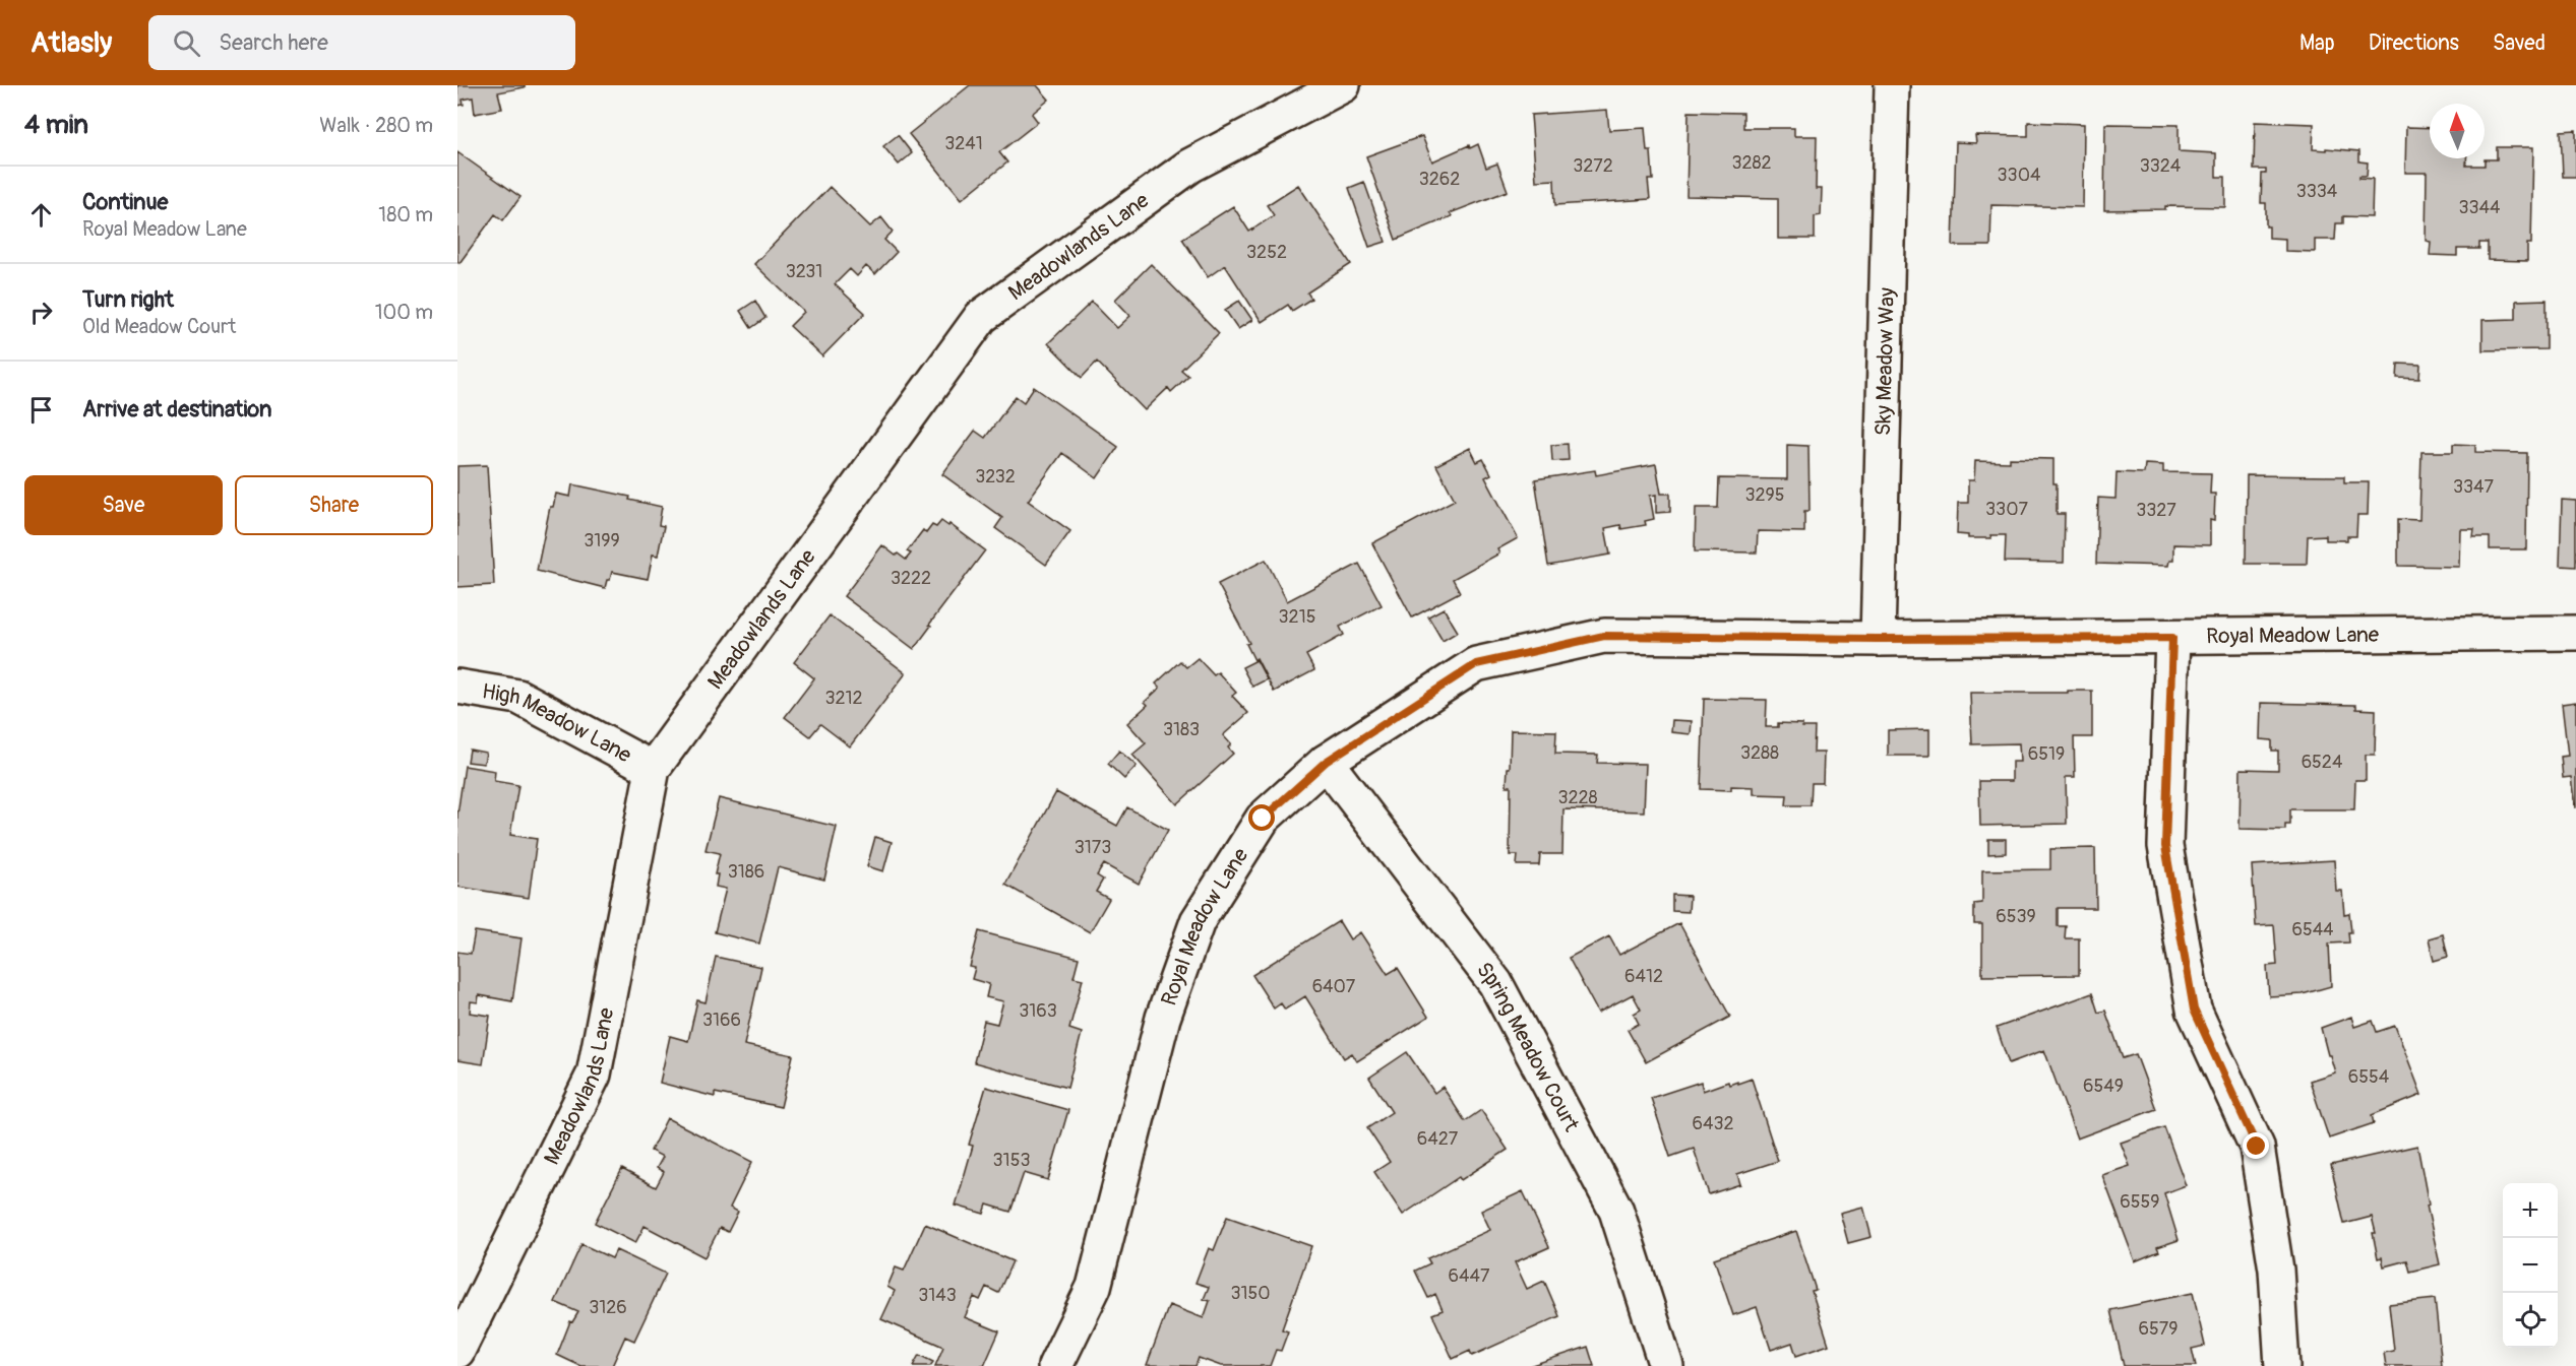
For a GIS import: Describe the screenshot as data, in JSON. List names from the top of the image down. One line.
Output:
{"streets":{"street":["Meadowlands Lane","Sky Meadow Way","Royal Meadow Lane","High Meadow Lane","Spring Meadow Court"]},"crossings":[["Meadowlands Lane","High Meadow Lane"],["Sky Meadow Way","Royal Meadow Lane"],["Royal Meadow Lane","Spring Meadow Court"]],"house_numbers":["3241","3282","3272","3324","3304","3262","3334","3344","3252","3231","3232","3347","3295","3307","3327","3199","3222","3215","3212","3183","3288","6519","6524","3228","3173","3186","6539","6544","6412","6407","3163","3166","6554","6549","6432","6427","3153","6559","6447","3150","3143","3126","6579"],"north":"top","page":{"header":"Atlasly","search":"Search here","nav":["Map","Directions","Saved"],"heading":["4 min","Walk · 280 m"],"list":[["Continue","Royal Meadow Lane","180 m"],["Turn right","Old Meadow Court","100 m"],"Arrive at destination"],"buttons":["Save","Share"],"map_buttons":["+","−"]}}
